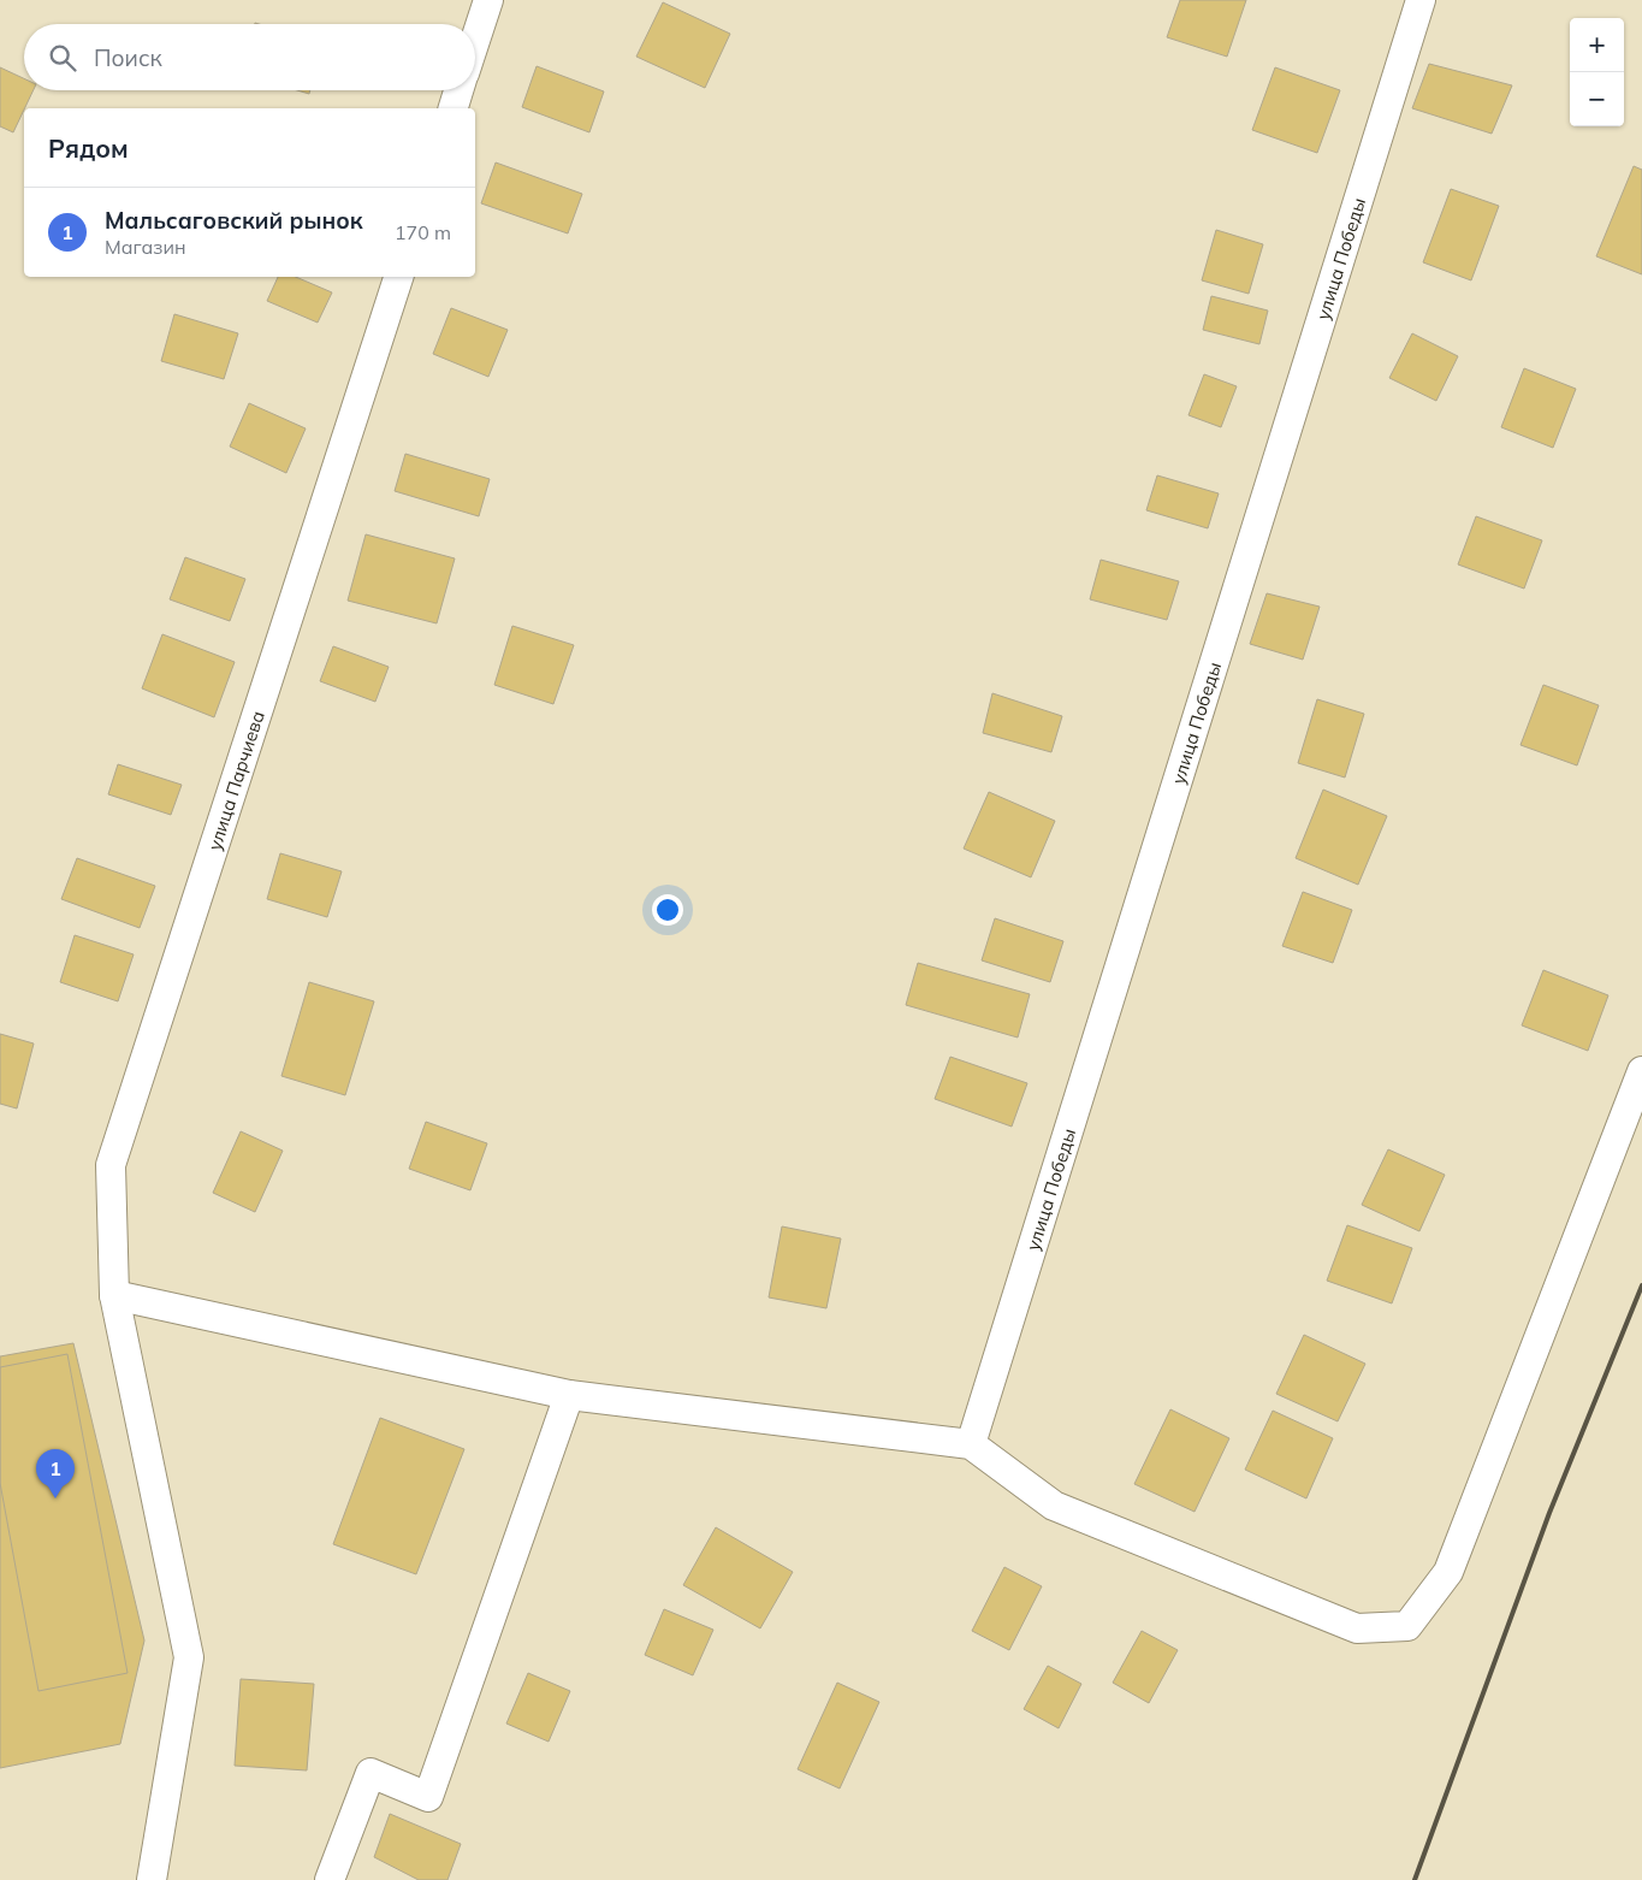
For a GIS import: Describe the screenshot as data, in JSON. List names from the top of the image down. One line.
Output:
{"streets":{"street":["улица Победы","улица Парчиева"]},"page":{"map_buttons":["+","−"],"search":"Поиск","heading":"Рядом","list":[{"mark":"1","name":"Мальсаговский рынок","note":"Магазин","value":"170 m"}],"pins":"1"}}
